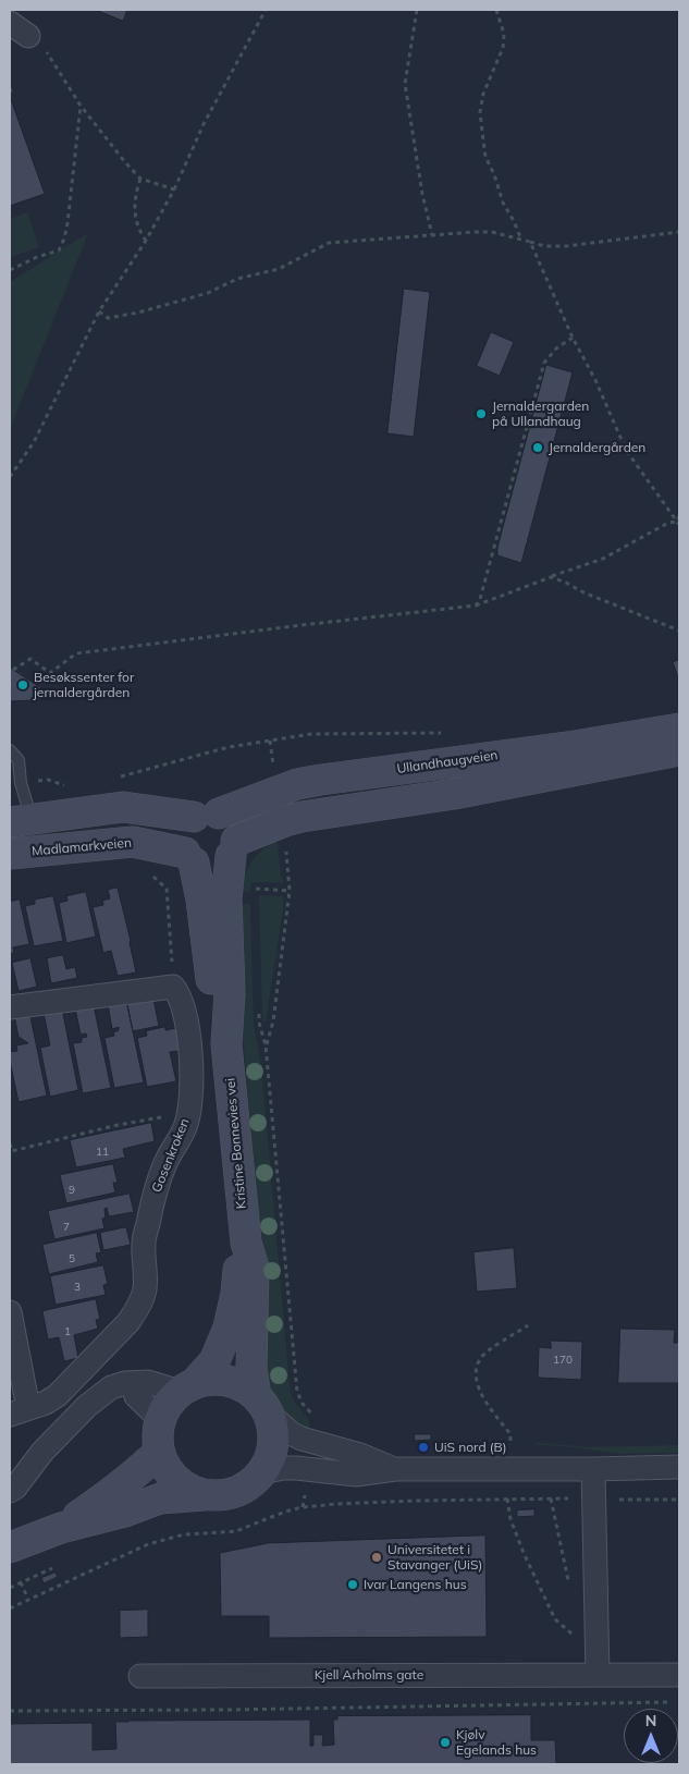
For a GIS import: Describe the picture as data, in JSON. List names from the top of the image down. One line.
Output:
{"streets":{"main road":["Ullandhaugveien","Madlamarkveien","Kristine Bonnevies vei"],"street":["Gosenkroken","Kjell Arholms gate"]},"crossings":[["Ullandhaugveien","Madlamarkveien"],["Ullandhaugveien","Kristine Bonnevies vei"],["Madlamarkveien","Kristine Bonnevies vei"]],"places":["Jernaldergarden på Ullandhaug","Jernaldergården","Besøkssenter for jernaldergården","UiS nord (B)","Universitetet i Stavanger (UiS)","Ivar Langens hus","Kjølv Egelands hus"],"house_numbers":["11","9","7","5","3","1","170"],"north":"top"}
